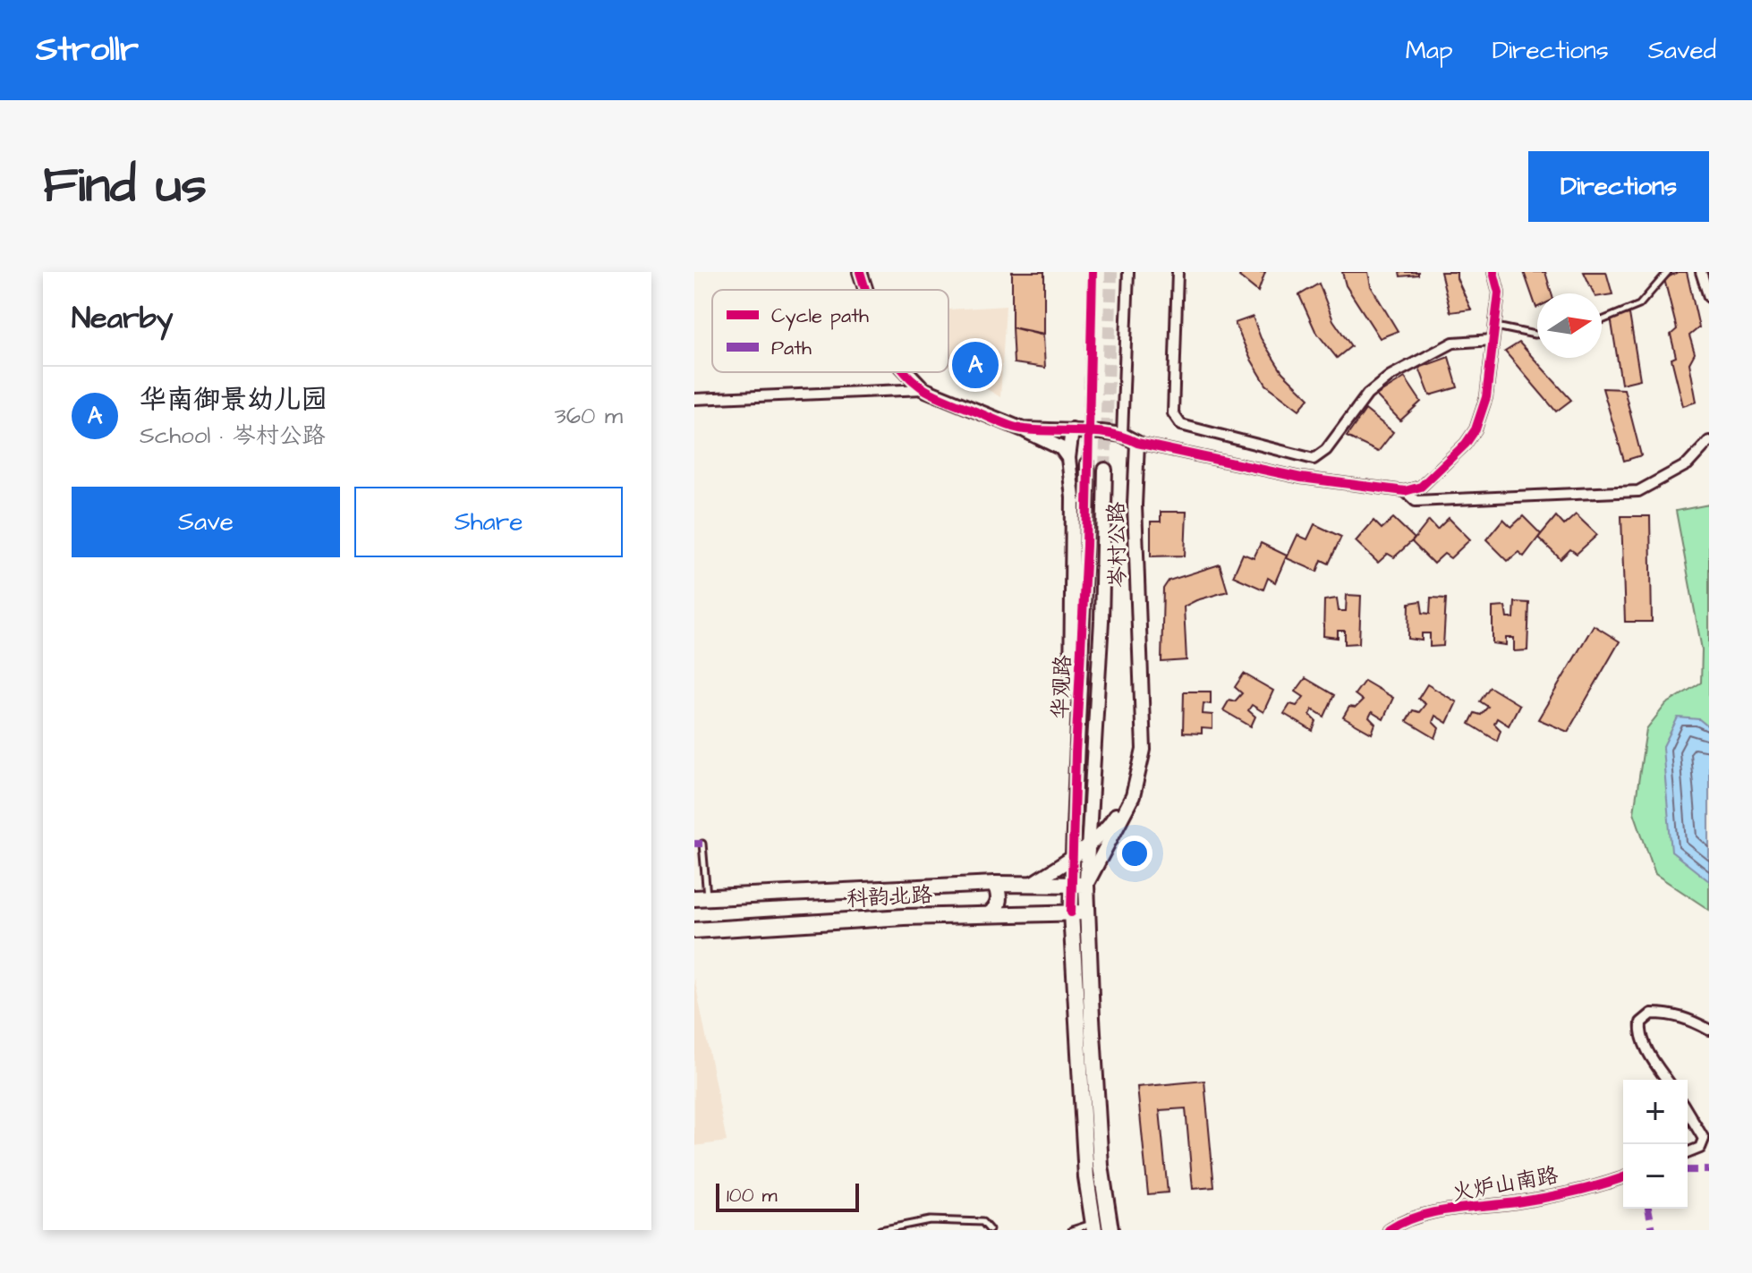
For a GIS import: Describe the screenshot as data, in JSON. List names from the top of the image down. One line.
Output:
{"streets":{"main road":["华观路","科韵北路"],"street":["岑村公路","火炉山南路"]},"crossings":[["岑村公路","华观路"],["岑村公路","科韵北路"],["华观路","科韵北路"]],"legend":["Cycle path","Path"],"scale_bar":"100 m","north":"right","page":{"header":"Strollr","nav":["Map","Directions","Saved"],"title":"Find us","buttons":["Directions",["Save","Share"]],"heading":"Nearby","pins":"A","list":[{"mark":"A","name":"华南御景幼儿园","note":"School · 岑村公路","value":"360 m"}],"map_buttons":["+","−"],"scale":"100 m"}}
